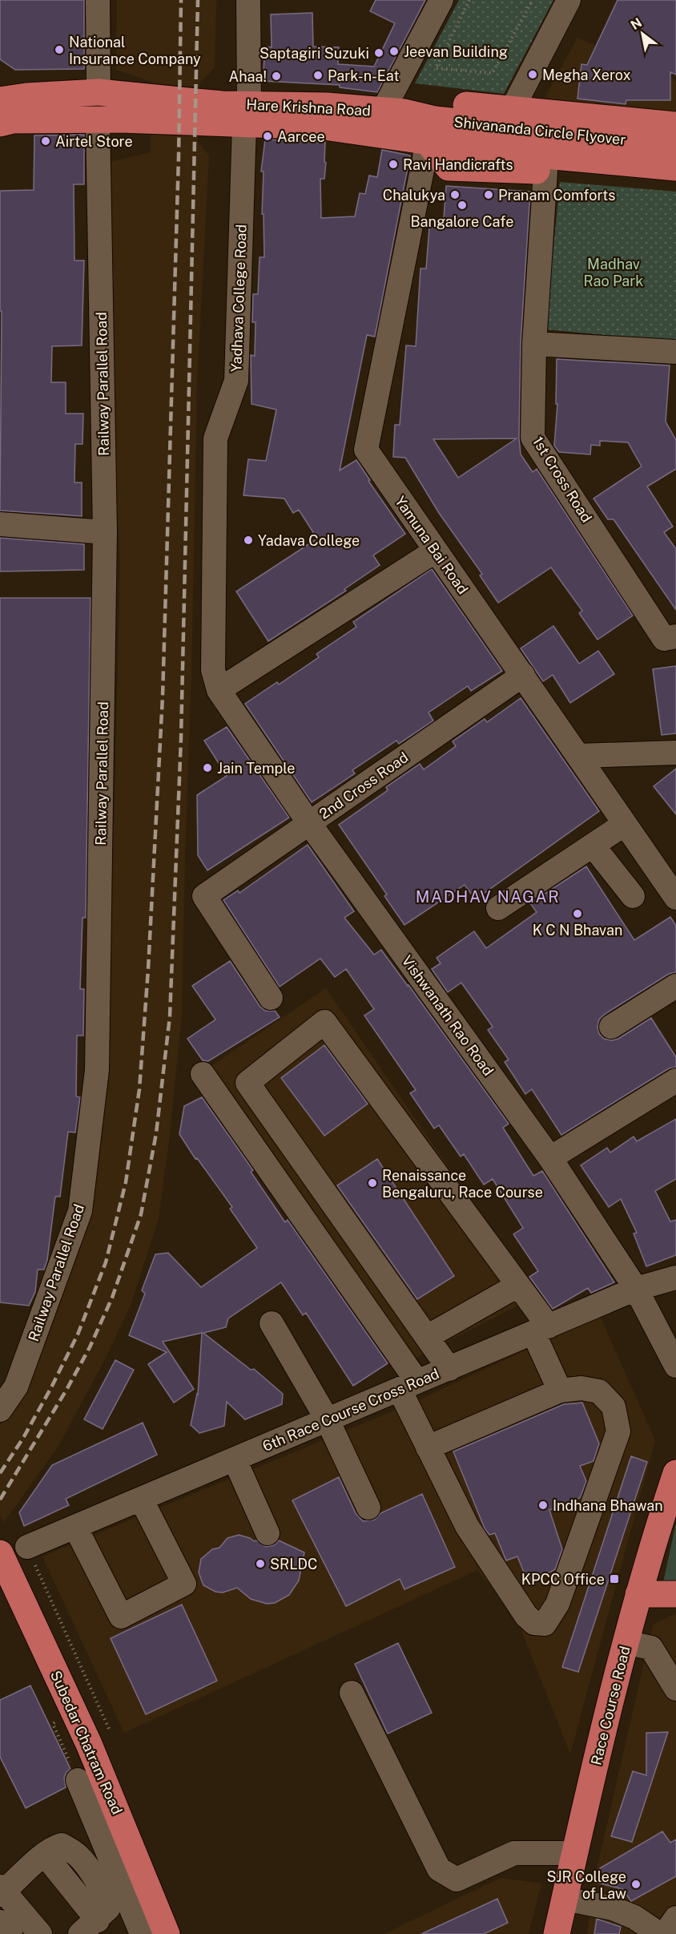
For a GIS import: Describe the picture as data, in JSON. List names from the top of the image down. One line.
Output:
{"streets":{"main road":["Hare Krishna Road","Shivananda Circle Flyover","Race Course Road","Subedar Chatram Road"],"street":["Yadhava College Road","Railway Parallel Road","1st Cross Road","Yamuna Bai Road","2nd Cross Road","Vishwanath Rao Road","6th Race Course Cross Road"]},"crossings":[["Hare Krishna Road","Shivananda Circle Flyover"],["Hare Krishna Road","Yadhava College Road"],["Hare Krishna Road","Yamuna Bai Road"],["Shivananda Circle Flyover","Yamuna Bai Road"],["Yadhava College Road","Vishwanath Rao Road"],["Yamuna Bai Road","2nd Cross Road"],["2nd Cross Road","Vishwanath Rao Road"],["Vishwanath Rao Road","6th Race Course Cross Road"]],"districts":["MADHAV NAGAR"],"parks":["Madhav Rao Park"],"places":{"other":["National Insurance Company","Jeevan Building","Saptagiri Suzuki","Megha Xerox","Park-n-Eat","Ahaa!","Aarcee","Airtel Store","Ravi Handicrafts","Chalukya","Pranam Comforts","Bangalore Cafe","Yadava College","Jain Temple","K C N Bhavan","Renaissance Bengaluru, Race Course","Indhana Bhawan","SRLDC","SJR College of Law"],"transit":["KPCC Office"]},"north":"top left"}
